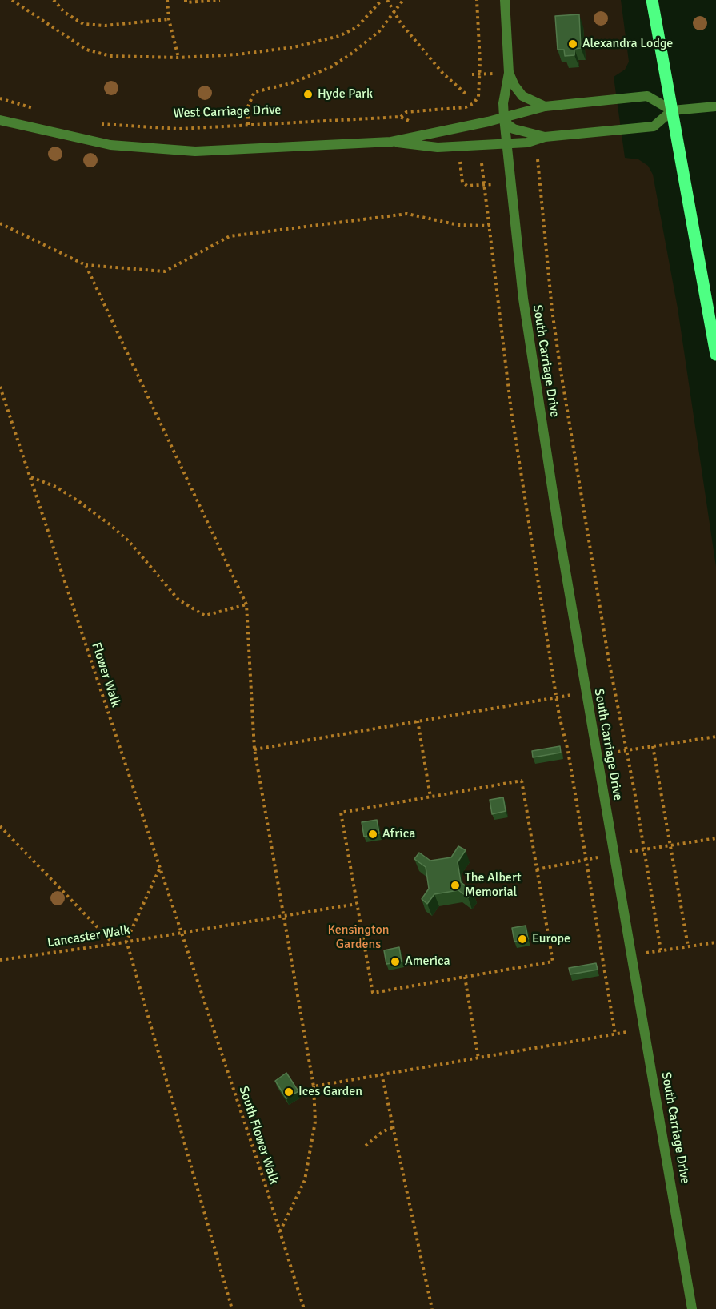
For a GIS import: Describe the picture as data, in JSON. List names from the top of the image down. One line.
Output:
{"streets":{"street":["South Carriage Drive"],"path":["West Carriage Drive","Flower Walk","Lancaster Walk","South Flower Walk"]},"crossings":[["Flower Walk","Lancaster Walk"],["Flower Walk","South Flower Walk"]],"parks":["Kensington Gardens"],"places":["Alexandra Lodge","Hyde Park","Africa","The Albert Memorial","Europe","America","Ices Garden"]}
